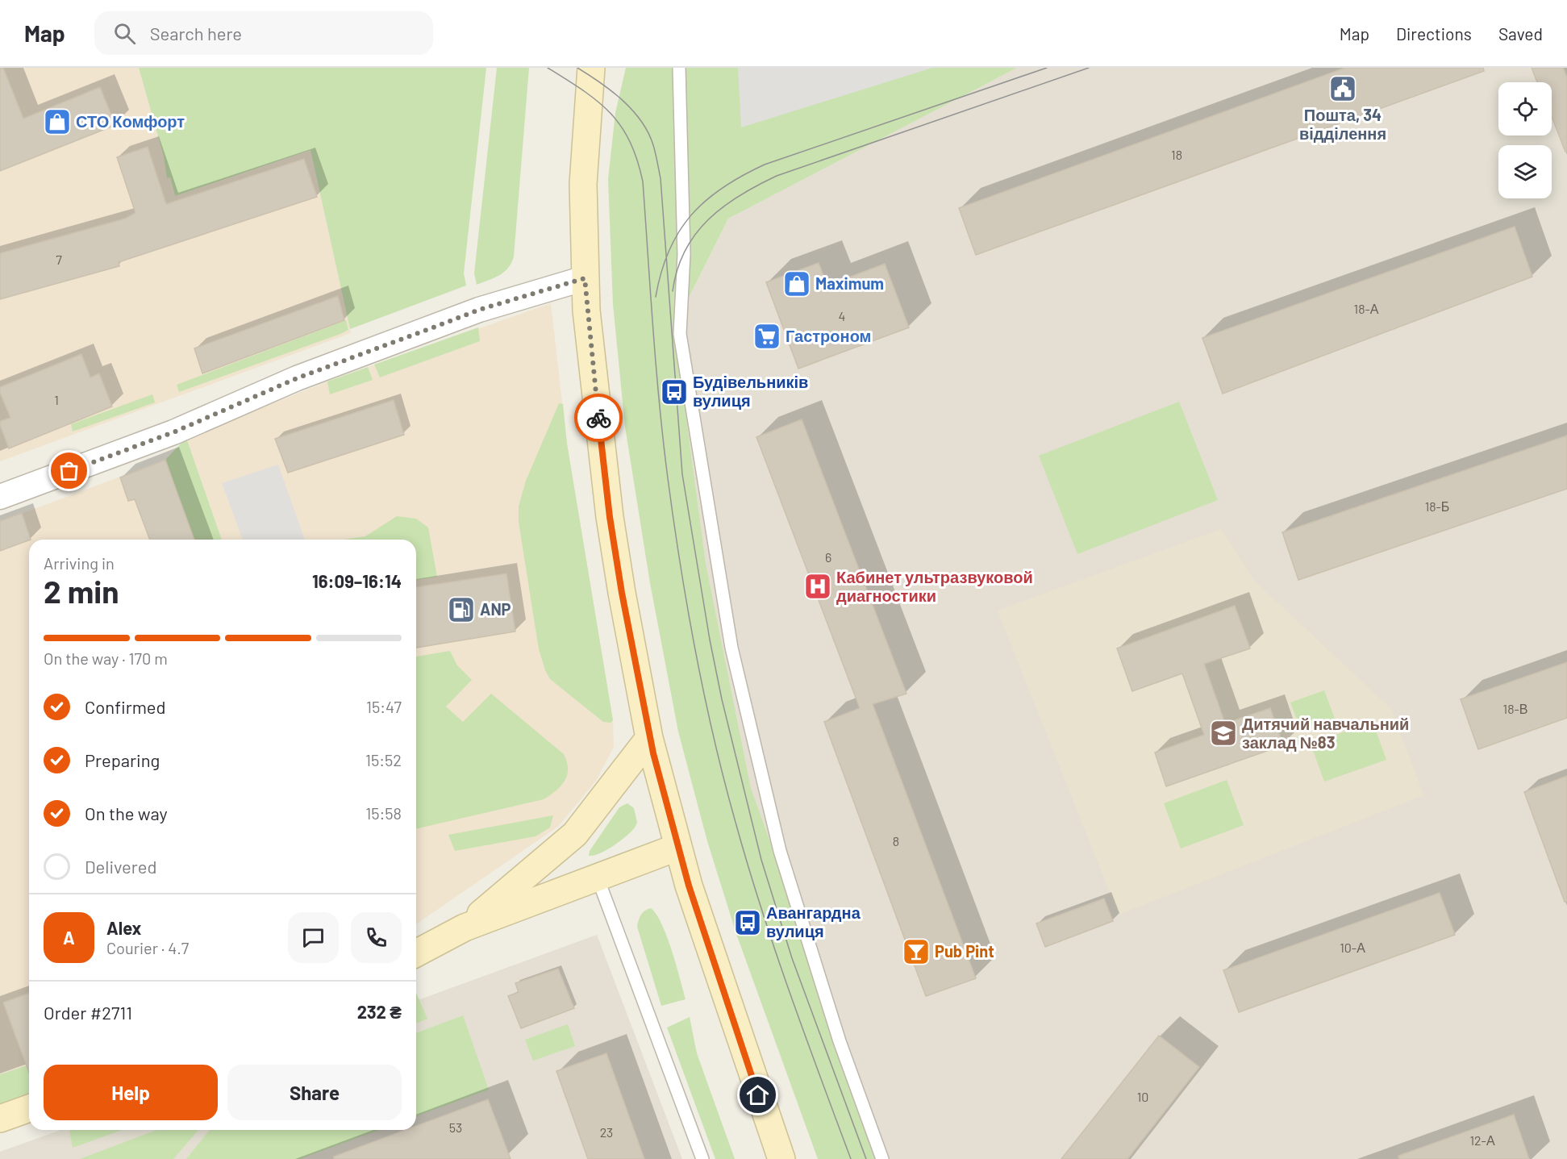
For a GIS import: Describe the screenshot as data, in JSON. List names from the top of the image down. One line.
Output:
{"places":{"public building":["Пошта, 34 відділення"],"shop":["СТО Комфорт","Maximum"],"supermarket":["Гастроном"],"bus stop":["Будівельників вулиця","Авангардна вулиця"],"hospital":["Кабинет ультразвуковой диагностики"],"fuel station":["ANP"],"school or university":["Дитячий навчальний заклад №83"],"bar":["Pub Pint"]},"house_numbers":["18","7","18-А","4","1","18-Б","6","18-В","8","10-А","10","53","23","12-А"],"page":{"header":"Map","search":"Search here","nav":["Map","Directions","Saved"],"heading":["2 min","Arriving in","16:09–16:14"],"panel":["Alex","Courier · 4.7","Order #2711","232 ₴"],"bar":"On the way · 170 m","list":[["Confirmed","15:47"],["Preparing","15:52"],["On the way","15:58"],"Delivered"],"round":"A","buttons":["Help","Share"]}}
